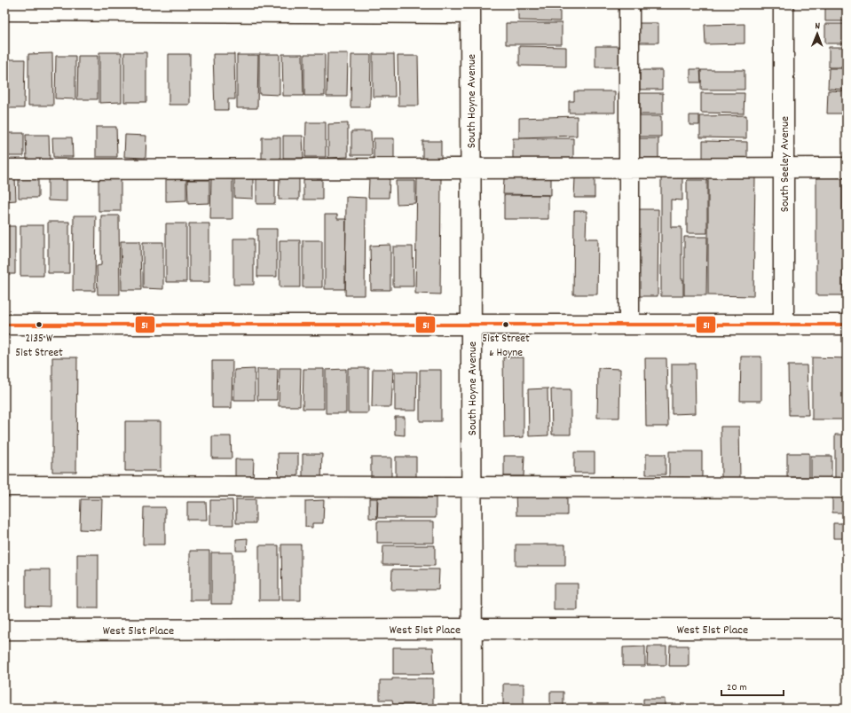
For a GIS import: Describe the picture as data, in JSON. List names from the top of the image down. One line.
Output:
{"streets":{"street":["South Hoyne Avenue","South Seeley Avenue","West 51st Place"]},"crossings":[["South Hoyne Avenue","West 51st Place"]],"places":["2135 W 51st Street","51st Street & Hoyne"],"lines":["transit line 51"],"scale_bar":"20 m","north":"top"}
